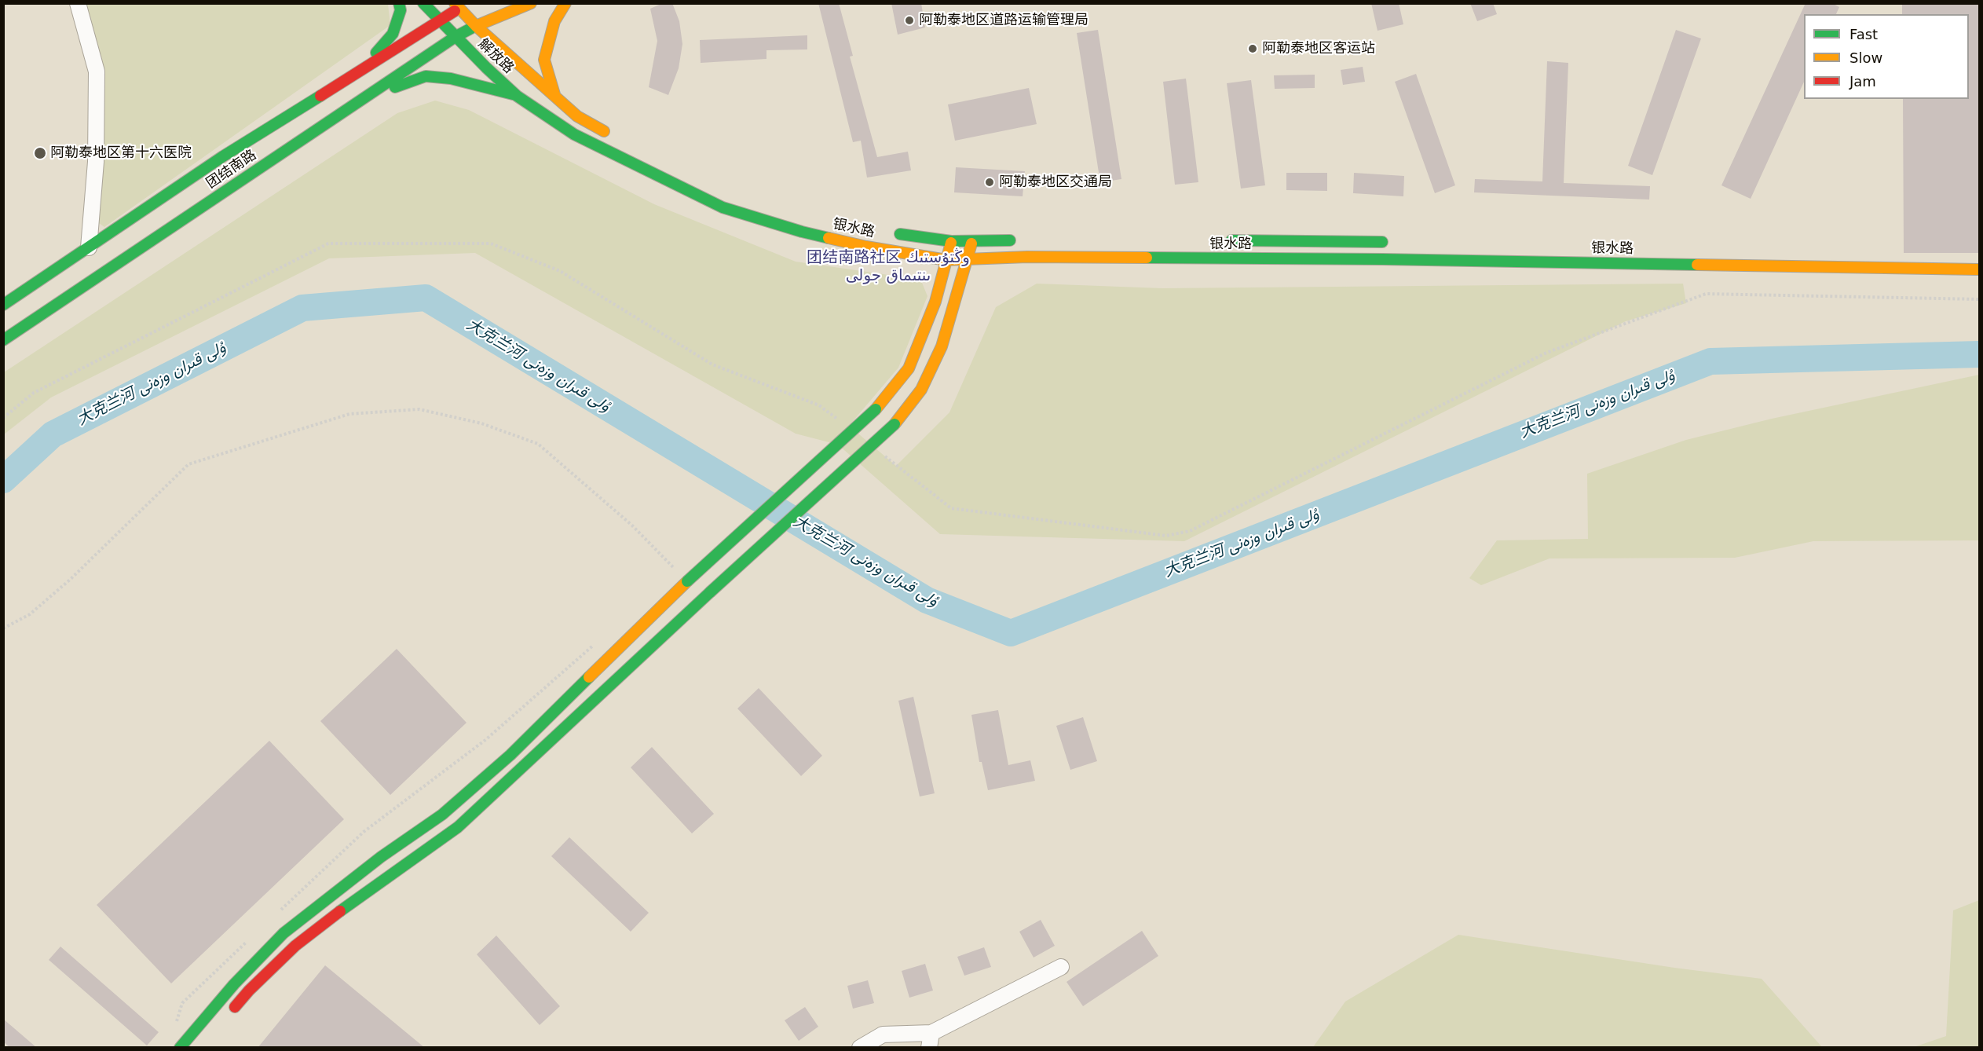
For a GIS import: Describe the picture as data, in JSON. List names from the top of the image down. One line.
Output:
{"streets":{"main road":["解放路","团结南路","银水路"]},"crossings":[["解放路","团结南路"],["解放路","银水路"]],"districts":["团结南路社区 وڭتۇستىك ىنتىماق جولى"],"water":["大克兰河 ۇلى قىران وزەنى"],"places":["阿勒泰地区道路运输管理局","阿勒泰地区客运站","阿勒泰地区第十六医院","阿勒泰地区交通局"],"legend":["Fast","Slow","Jam"]}
